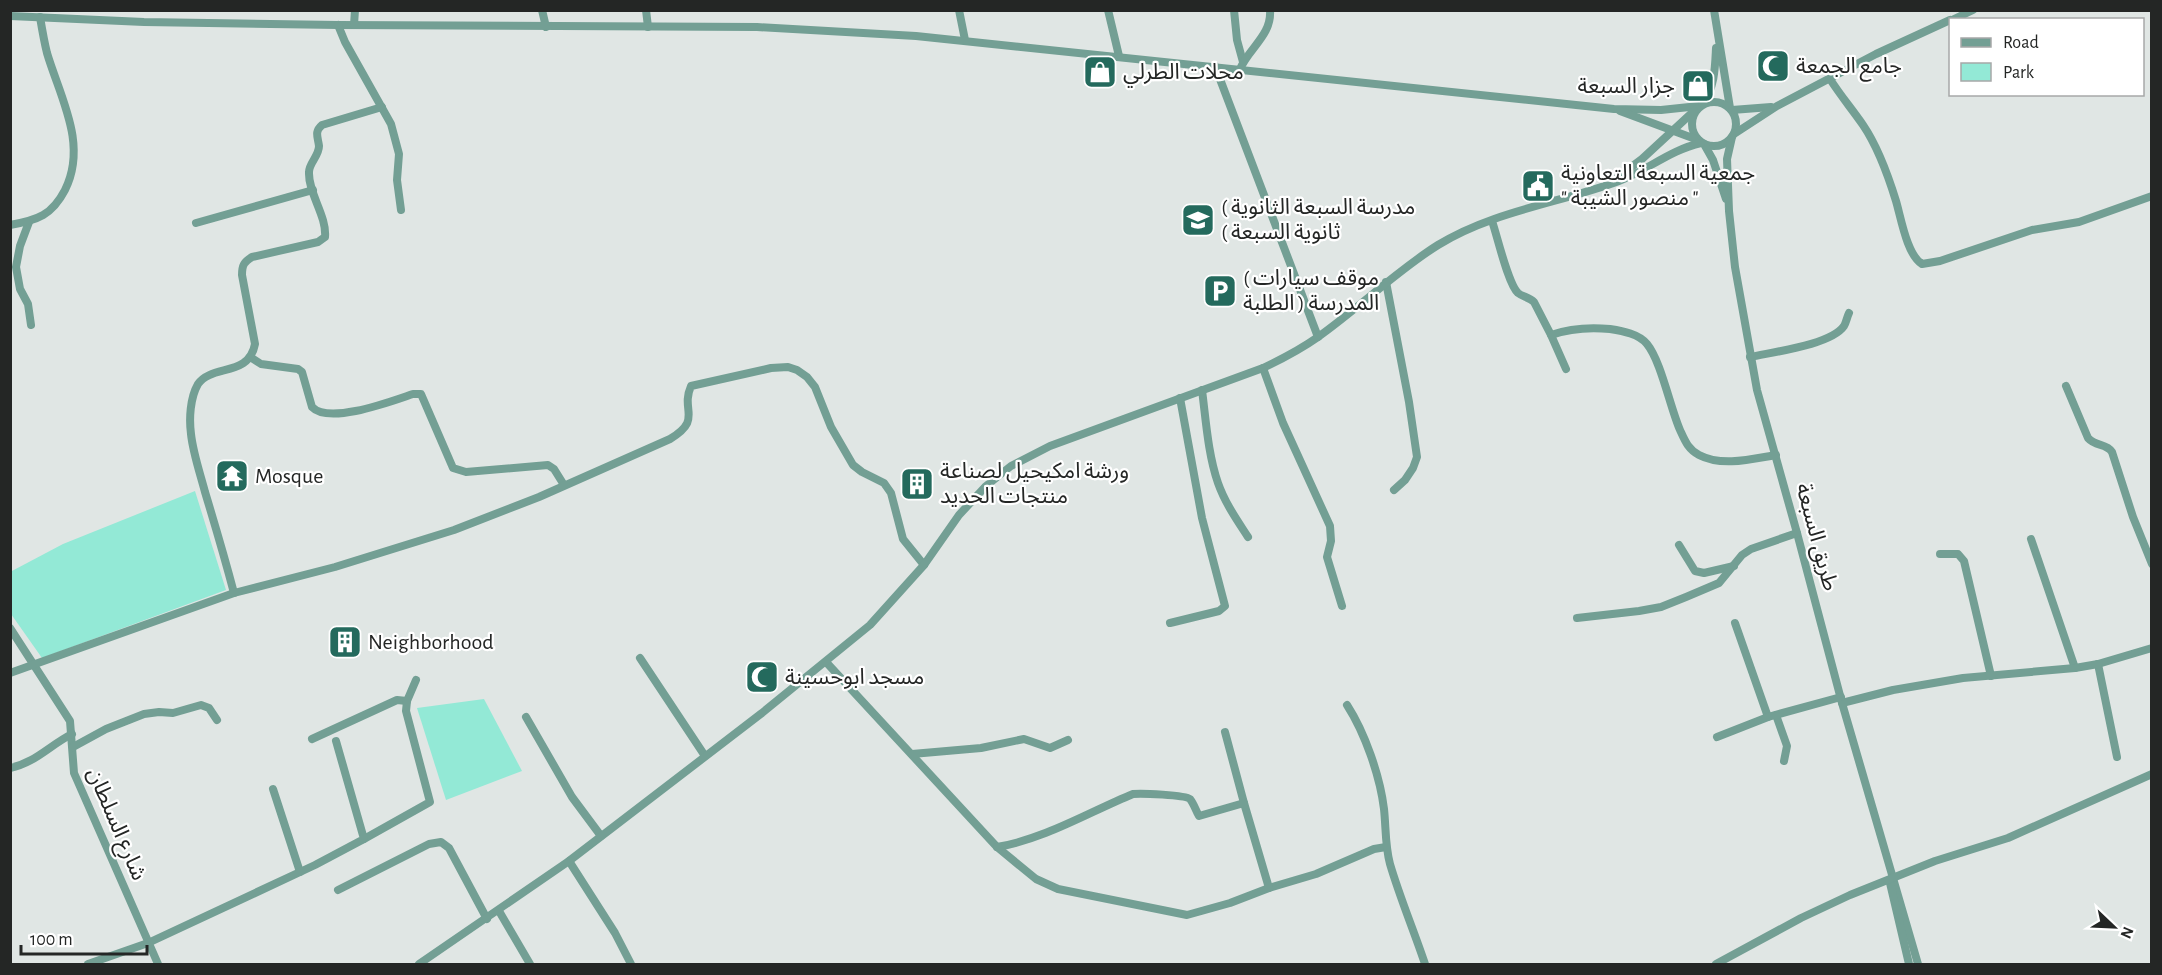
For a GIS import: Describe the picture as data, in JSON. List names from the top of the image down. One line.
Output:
{"streets":{"street":["طريق السبعة","شارع السلطان"]},"places":{"mosque":["جامع الجمعة","مسجد ابوحسينة"],"shop":["محلات الطرلي","جزار السبعة"],"public building":["جمعية السبعة التعاونية \" منصور الشيبة \""],"school or university":["( مدرسة السبعة الثانوية ( ثانوية السبعة"],"parking":["( موقف سيارات المدرسة ( الطلبة"],"temple":["Mosque"],"building":["ورشة امكيحيل لصناعة منتجات الحديد","Neighborhood"]},"legend":["Road","Park"],"scale_bar":"100 m","north":"bottom right"}
